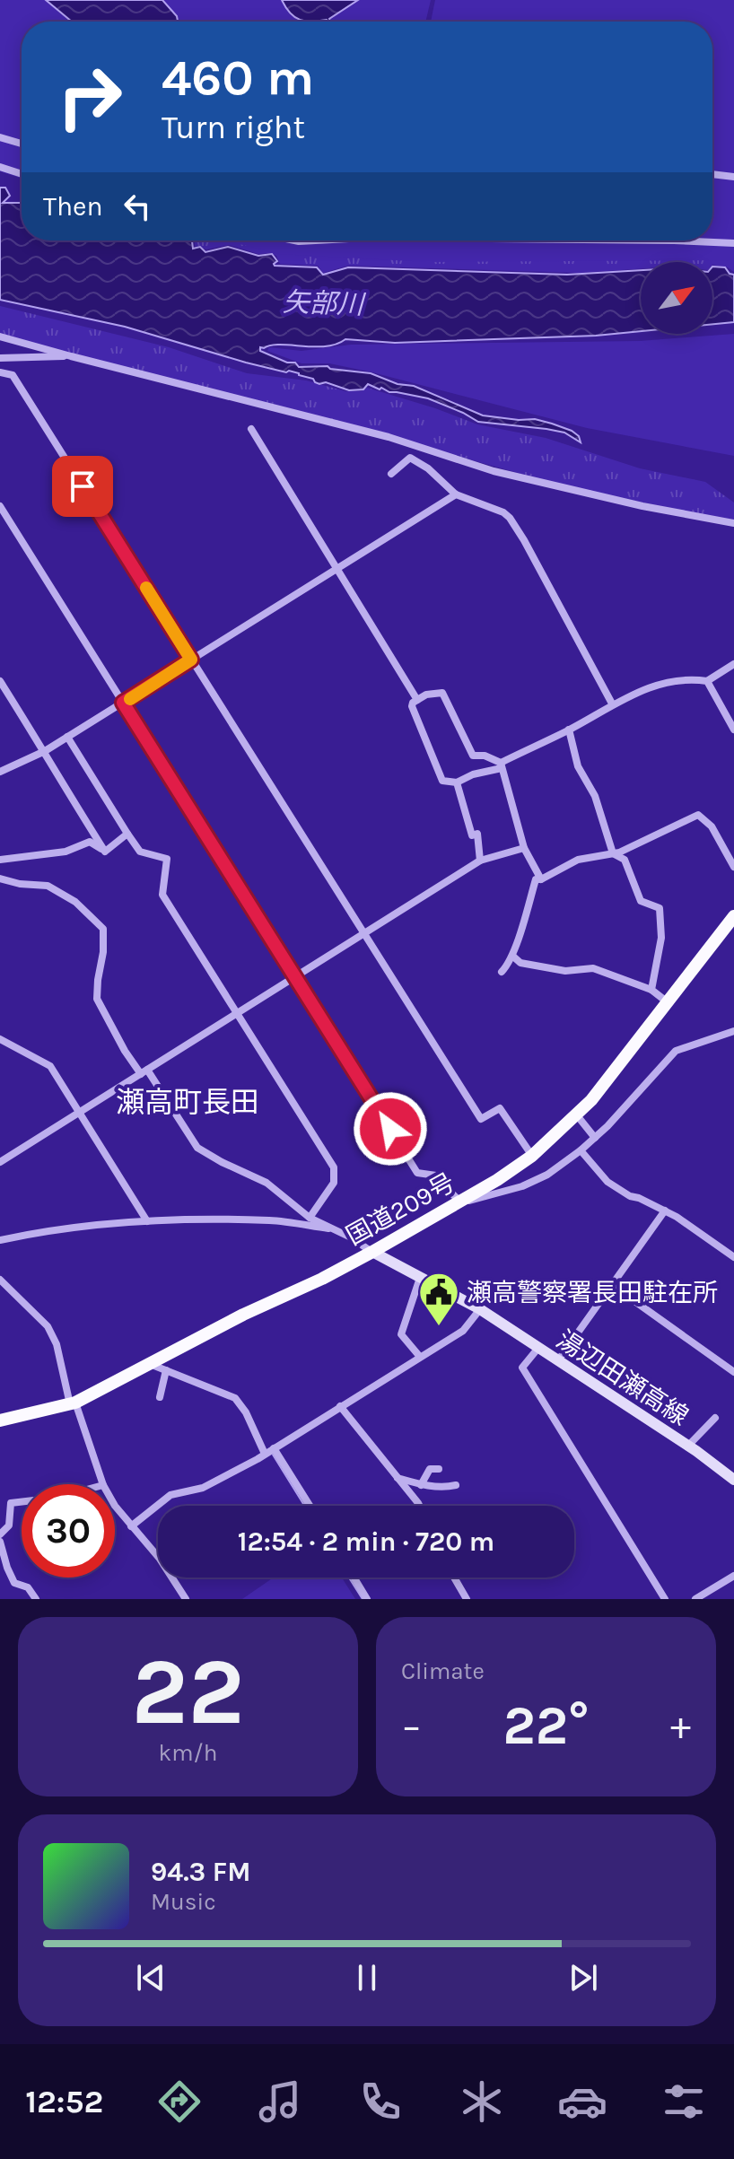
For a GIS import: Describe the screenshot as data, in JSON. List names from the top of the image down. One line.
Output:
{"streets":{"highway":["国道209号"],"main road":["湯辺田瀬高線"]},"crossings":[["国道209号","湯辺田瀬高線"]],"districts":["瀬高町長田"],"water":["矢部川"],"places":{"public building":["瀬高警察署長田駐在所"]},"north":"top right","page":{"turn":["460 m","Turn right"],"then":"Then","limit":"30","trip":"12:54 · 2 min · 720 m","tile":[["22","km/h"],"Climate"],"heat":["−","22°","+"],"song":["94.3 FM","Music"],"tabs":"12:52"}}
